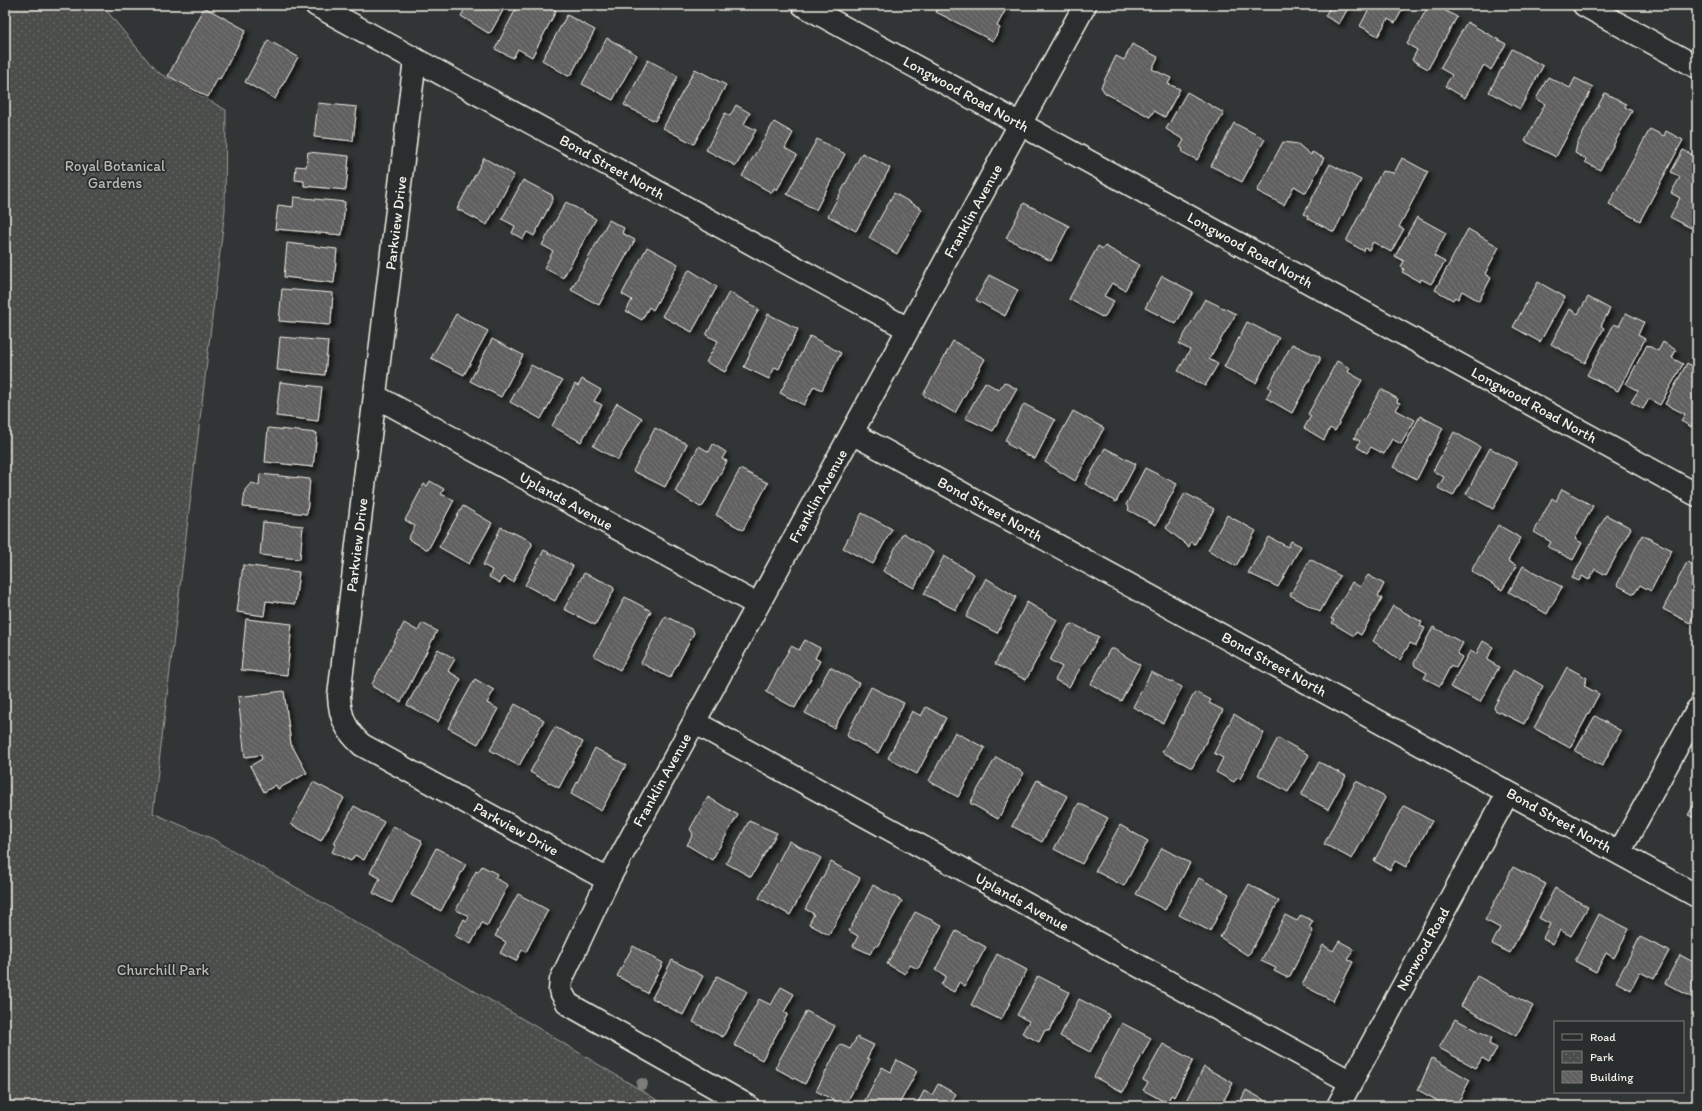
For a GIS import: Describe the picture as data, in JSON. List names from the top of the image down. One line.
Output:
{"streets":{"street":["Longwood Road North","Bond Street North","Franklin Avenue","Parkview Drive","Uplands Avenue","Norwood Road"]},"crossings":[["Longwood Road North","Franklin Avenue"],["Bond Street North","Franklin Avenue"],["Bond Street North","Parkview Drive"],["Bond Street North","Norwood Road"],["Franklin Avenue","Parkview Drive"],["Franklin Avenue","Uplands Avenue"],["Parkview Drive","Uplands Avenue"],["Uplands Avenue","Norwood Road"]],"parks":["Royal Botanical Gardens","Churchill Park"],"legend":["Road","Park","Building"]}
